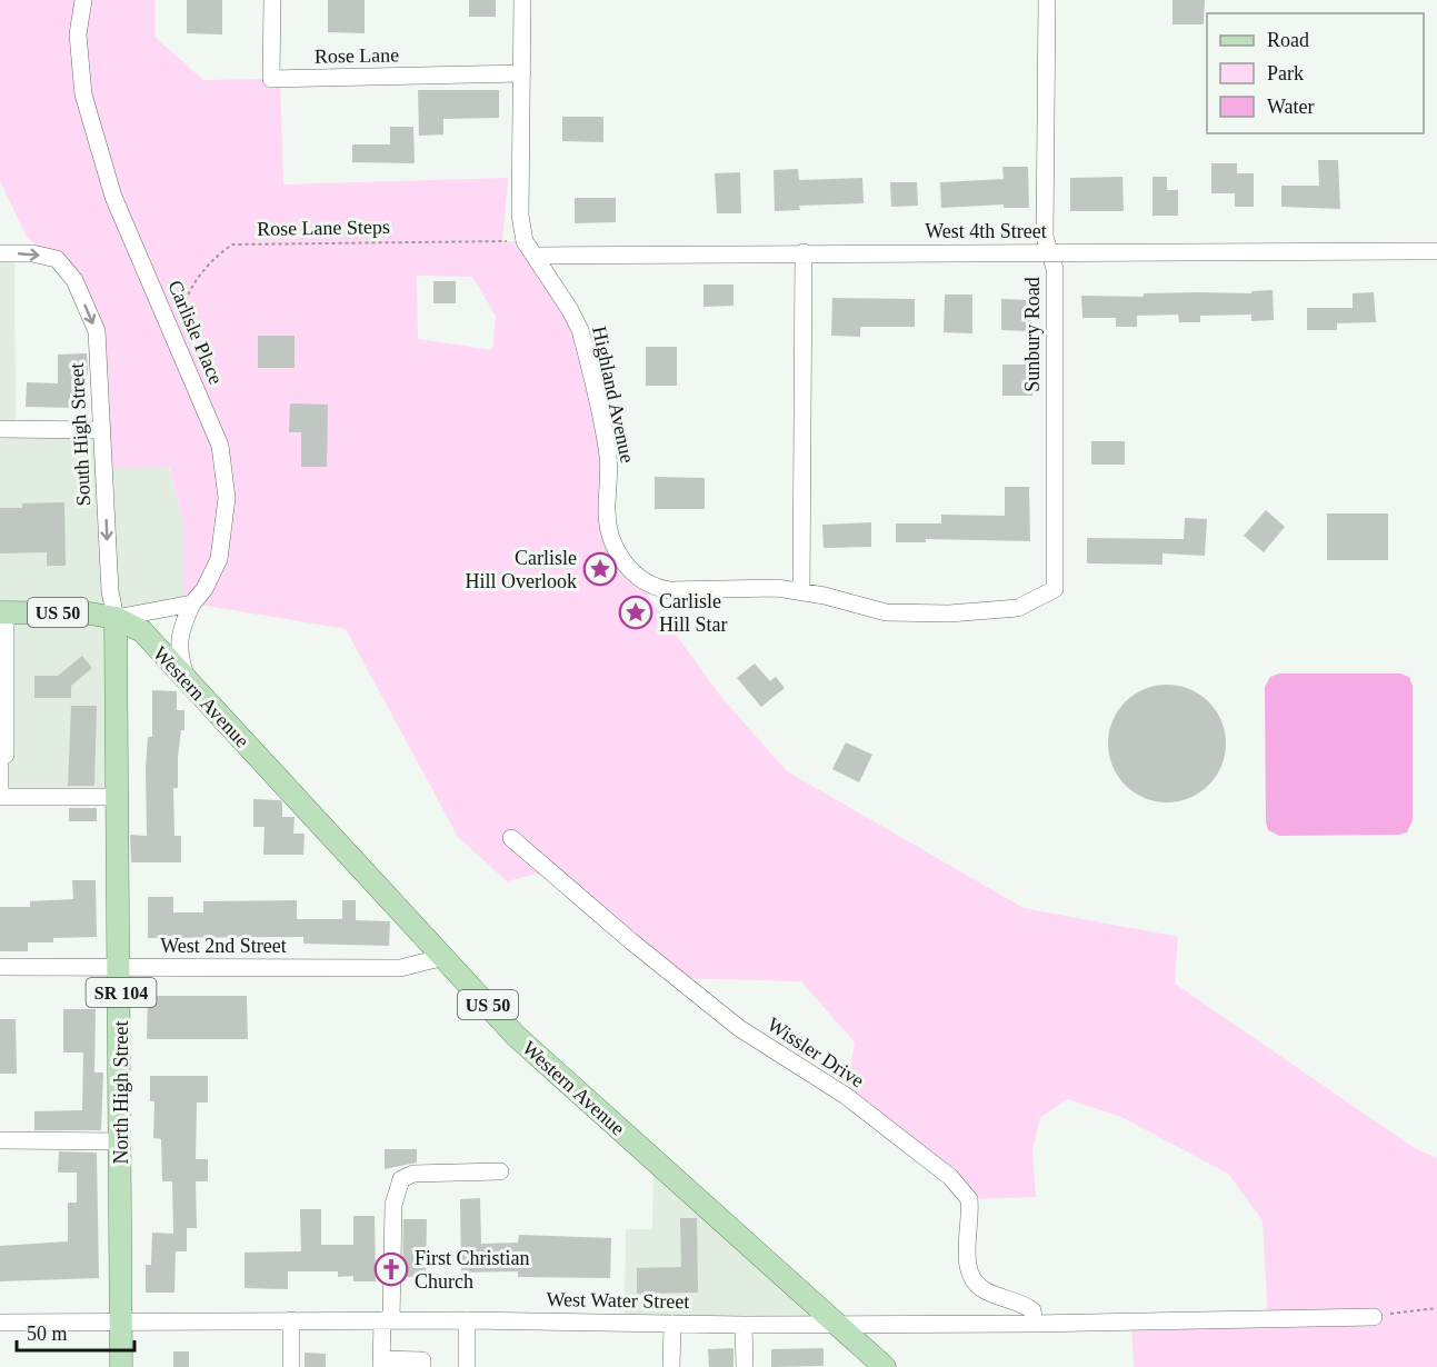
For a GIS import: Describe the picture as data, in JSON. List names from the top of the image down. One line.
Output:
{"streets":{"main road":["US 50","Western Avenue","SR 104","North High Street"],"street":["Rose Lane","West 4th Street","Carlisle Place","Sunbury Road","Highland Avenue","South High Street","West 2nd Street","Wissler Drive","West Water Street"],"path":["Rose Lane Steps"]},"crossings":[["Rose Lane","Highland Avenue"],["Rose Lane Steps","Carlisle Place"],["Rose Lane Steps","Highland Avenue"],["West 4th Street","Sunbury Road"],["West 4th Street","Highland Avenue"],["Carlisle Place","Western Avenue"],["Sunbury Road","Highland Avenue"],["South High Street","US 50"],["South High Street","Western Avenue"],["South High Street","North High Street"],["US 50","Western Avenue"],["US 50","North High Street"],["Western Avenue","West 2nd Street"],["Western Avenue","North High Street"],["Western Avenue","West Water Street"],["West 2nd Street","North High Street"],["Wissler Drive","West Water Street"],["North High Street","West Water Street"]],"one_way":["South High Street"],"places":{"place":["Carlisle Hill Overlook","Carlisle Hill Star"],"church":["First Christian Church"]},"legend":["Road","Park","Water"],"scale_bar":"50 m"}
